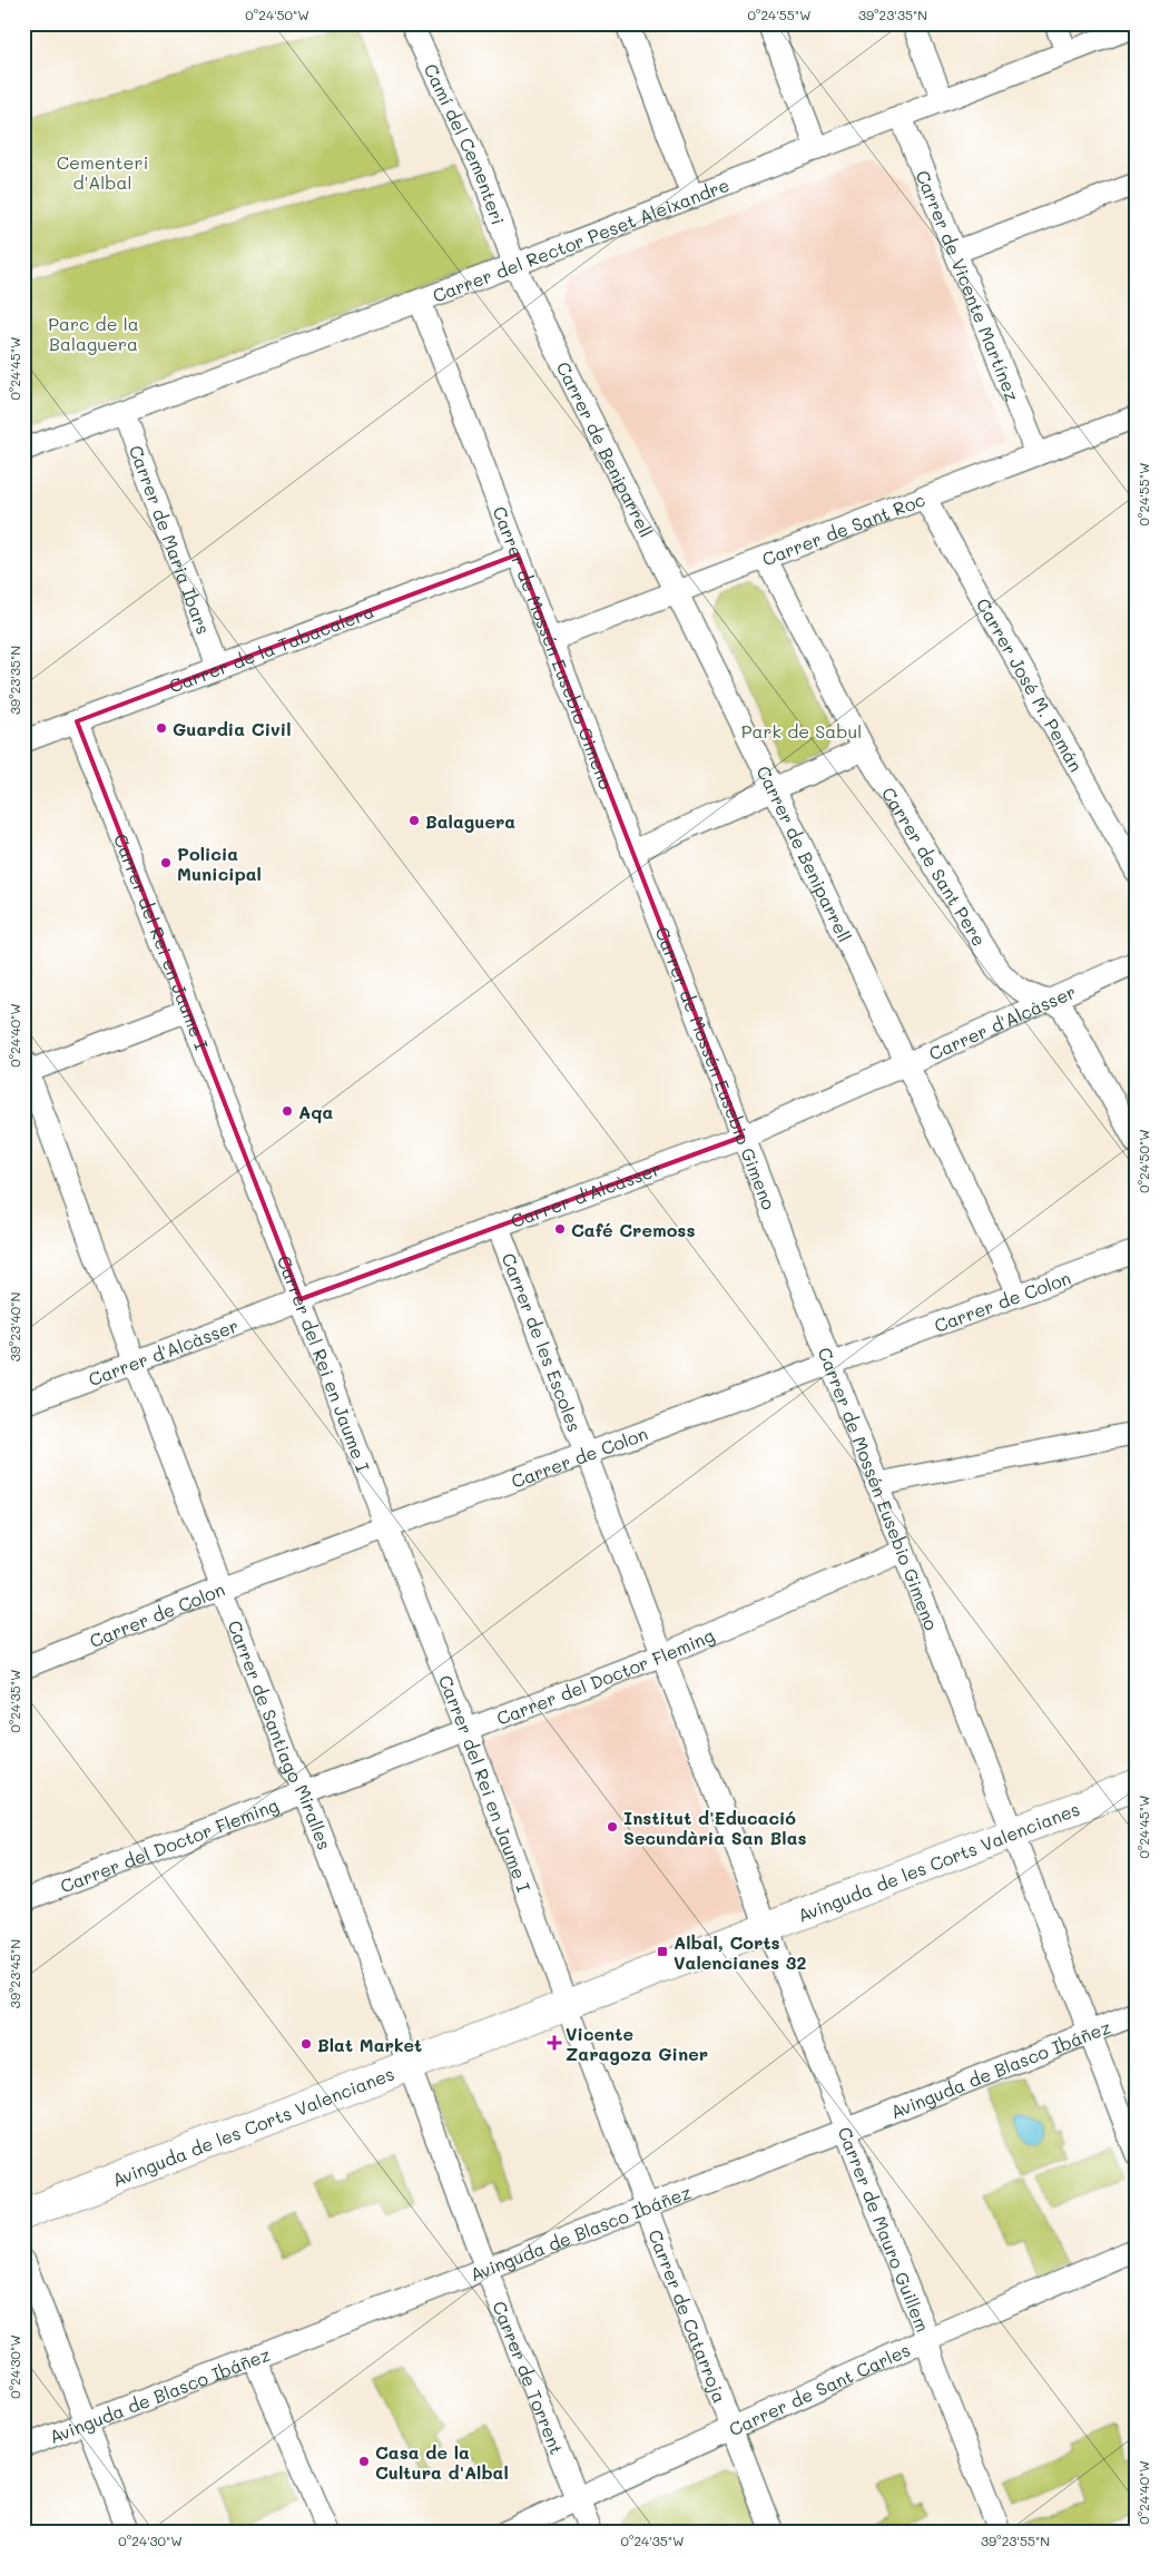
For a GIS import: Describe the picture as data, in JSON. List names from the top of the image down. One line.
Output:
{"streets":{"street":["Camí del Cementeri","Carrer del Rector Peset Aleixandre","Carrer de Vicente Martínez","Carrer de Beniparrell","Carrer de Sant Roc","Carrer de Maria Ibars","Carrer de Mossén Eusebio Gimeno","Carrer de la Tabacalera","Carrer José M. Pemán","Carrer de Sant Pere","Carrer del Rei en Jaume I","Carrer d'Alcàsser","Carrer de Colon","Carrer de les Escoles","Carrer del Doctor Fleming","Carrer de Santiago Miralles","Avinguda de les Corts Valencianes","Avinguda de Blasco Ibáñez","Carrer de Mauro Guillem","Carrer de Catarroja","Carrer de Torrent","Carrer de Sant Carles"]},"crossings":[["Camí del Cementeri","Carrer del Rector Peset Aleixandre"],["Camí del Cementeri","Carrer de Beniparrell"],["Carrer del Rector Peset Aleixandre","Carrer de Vicente Martínez"],["Carrer del Rector Peset Aleixandre","Carrer de Beniparrell"],["Carrer del Rector Peset Aleixandre","Carrer de Maria Ibars"],["Carrer del Rector Peset Aleixandre","Carrer de Mossén Eusebio Gimeno"],["Carrer de Vicente Martínez","Carrer de Sant Roc"],["Carrer de Beniparrell","Carrer de Sant Roc"],["Carrer de Beniparrell","Carrer d'Alcàsser"],["Carrer de Beniparrell","Carrer de Colon"],["Carrer de Sant Roc","Carrer de Mossén Eusebio Gimeno"],["Carrer de Sant Roc","Carrer José M. Pemán"],["Carrer de Sant Roc","Carrer de Sant Pere"],["Carrer de Maria Ibars","Carrer de la Tabacalera"],["Carrer de Mossén Eusebio Gimeno","Carrer de la Tabacalera"],["Carrer de Mossén Eusebio Gimeno","Carrer d'Alcàsser"],["Carrer de Mossén Eusebio Gimeno","Carrer de Colon"],["Carrer de Mossén Eusebio Gimeno","Carrer del Doctor Fleming"],["Carrer de Mossén Eusebio Gimeno","Avinguda de les Corts Valencianes"],["Carrer de Mossén Eusebio Gimeno","Avinguda de Blasco Ibáñez"],["Carrer de la Tabacalera","Carrer del Rei en Jaume I"],["Carrer de Sant Pere","Carrer d'Alcàsser"],["Carrer del Rei en Jaume I","Carrer d'Alcàsser"],["Carrer del Rei en Jaume I","Carrer de Colon"],["Carrer del Rei en Jaume I","Carrer del Doctor Fleming"],["Carrer del Rei en Jaume I","Avinguda de les Corts Valencianes"],["Carrer del Rei en Jaume I","Carrer de Catarroja"],["Carrer d'Alcàsser","Carrer de les Escoles"],["Carrer d'Alcàsser","Carrer de Santiago Miralles"],["Carrer de Colon","Carrer de les Escoles"],["Carrer de Colon","Carrer de Santiago Miralles"],["Carrer de les Escoles","Carrer del Doctor Fleming"],["Carrer de les Escoles","Avinguda de les Corts Valencianes"],["Carrer de les Escoles","Carrer de Mauro Guillem"],["Carrer del Doctor Fleming","Carrer de Santiago Miralles"],["Carrer de Santiago Miralles","Avinguda de les Corts Valencianes"],["Carrer de Santiago Miralles","Carrer de Torrent"],["Avinguda de les Corts Valencianes","Carrer de Mauro Guillem"],["Avinguda de les Corts Valencianes","Carrer de Catarroja"],["Avinguda de les Corts Valencianes","Carrer de Torrent"],["Avinguda de Blasco Ibáñez","Carrer de Mauro Guillem"],["Avinguda de Blasco Ibáñez","Carrer de Catarroja"],["Avinguda de Blasco Ibáñez","Carrer de Torrent"],["Carrer de Mauro Guillem","Carrer de Sant Carles"],["Carrer de Catarroja","Carrer de Sant Carles"],["Carrer de Torrent","Carrer de Sant Carles"]],"parks":["Cementeri d'Albal","Parc de la Balaguera","Park de Sabul"],"places":{"other":["Guardia Civil","Balaguera","Policia Municipal","Aqa","Café Cremoss","Institut d'Educació Secundària San Blas","Blat Market","Casa de la Cultura d'Albal"],"transit":["Albal, Corts Valencianes 32"],"health":["Vicente Zaragoza Giner"]},"coordinates":["0°24'50\"W","0°24'55\"W","39°23'35\"N","0°24'45\"W","0°24'40\"W","39°23'40\"N","0°24'35\"W","39°23'45\"N","0°24'30\"W","39°23'55\"N"]}
